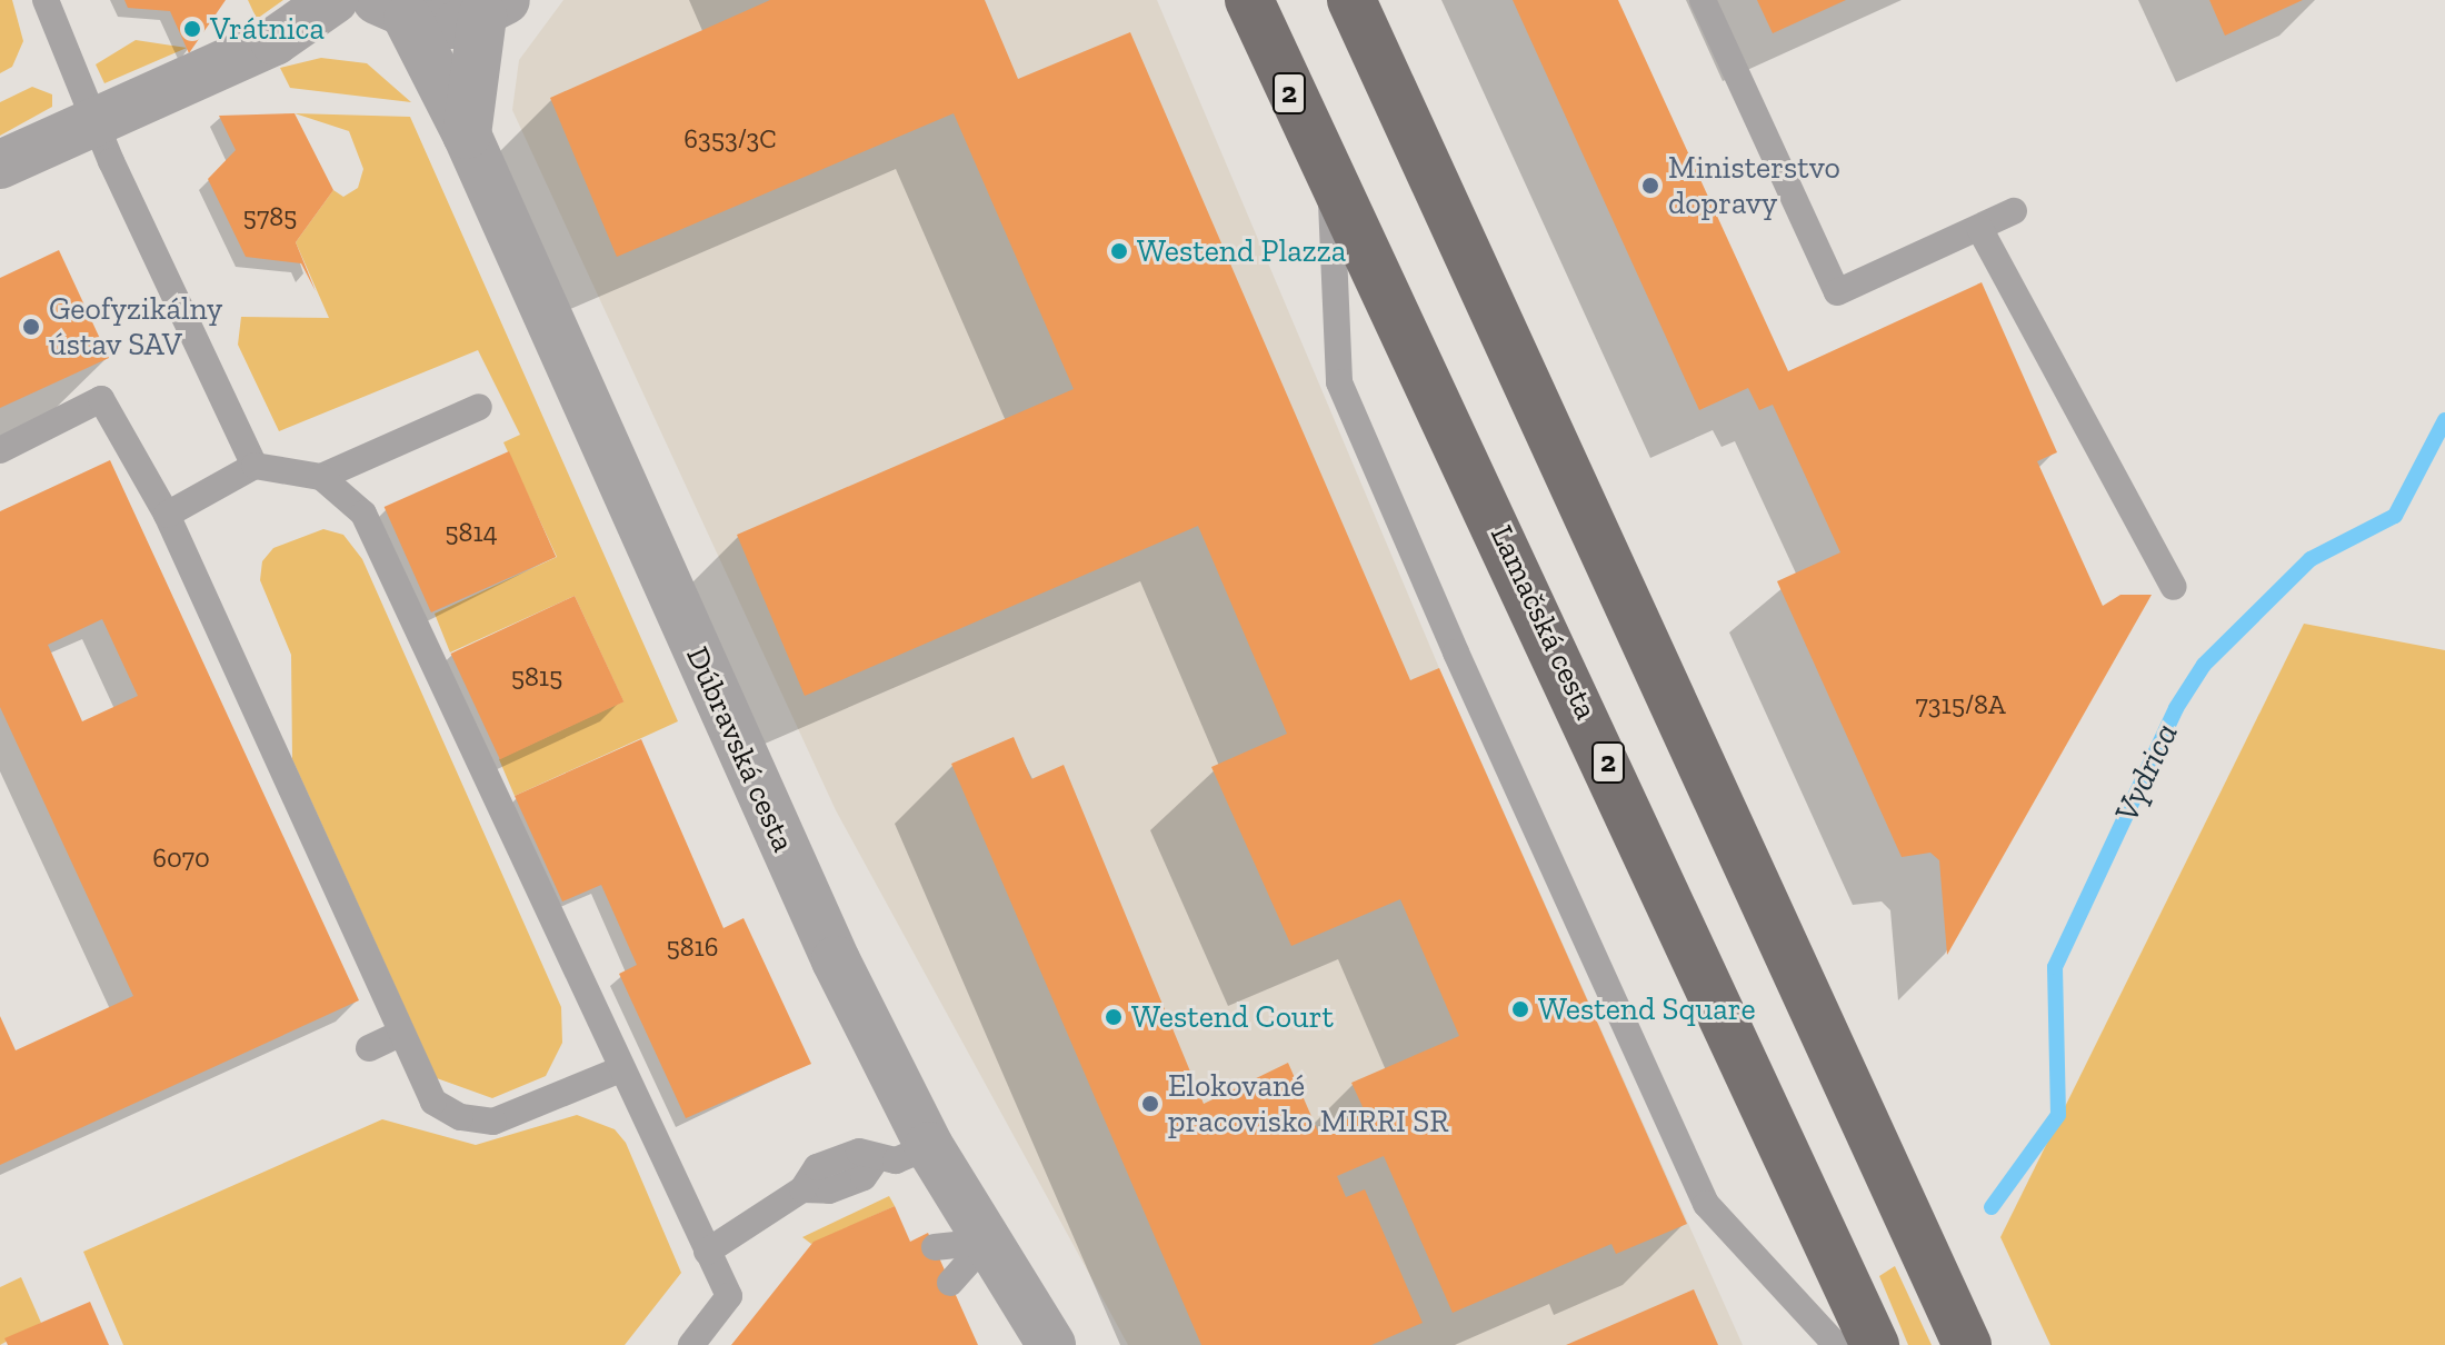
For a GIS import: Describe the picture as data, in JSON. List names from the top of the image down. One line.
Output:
{"streets":{"main road":["2","Lamačská cesta"],"street":["Dúbravská cesta"]},"water":["Vydrica"],"places":["Vrátnica","Ministerstvo dopravy","Westend Plazza","Geofyzikálny ústav SAV","Westend Square","Westend Court","Elokované pracovisko MIRRI SR"],"house_numbers":["6353/3C","5785","5814","5815","7315/8A","6070","5816"]}
